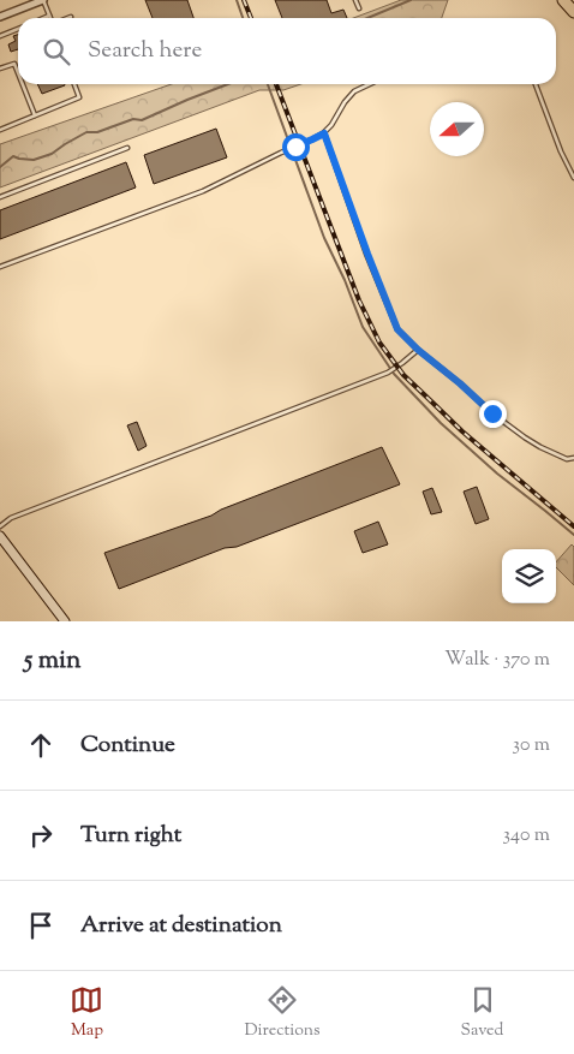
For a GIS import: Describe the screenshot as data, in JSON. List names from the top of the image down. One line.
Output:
{"north":"left","page":{"search":"Search here","heading":["5 min","Walk · 370 m"],"list":[["Continue","30 m"],["Turn right","340 m"],"Arrive at destination"],"nav":["Map","Directions","Saved"]}}
